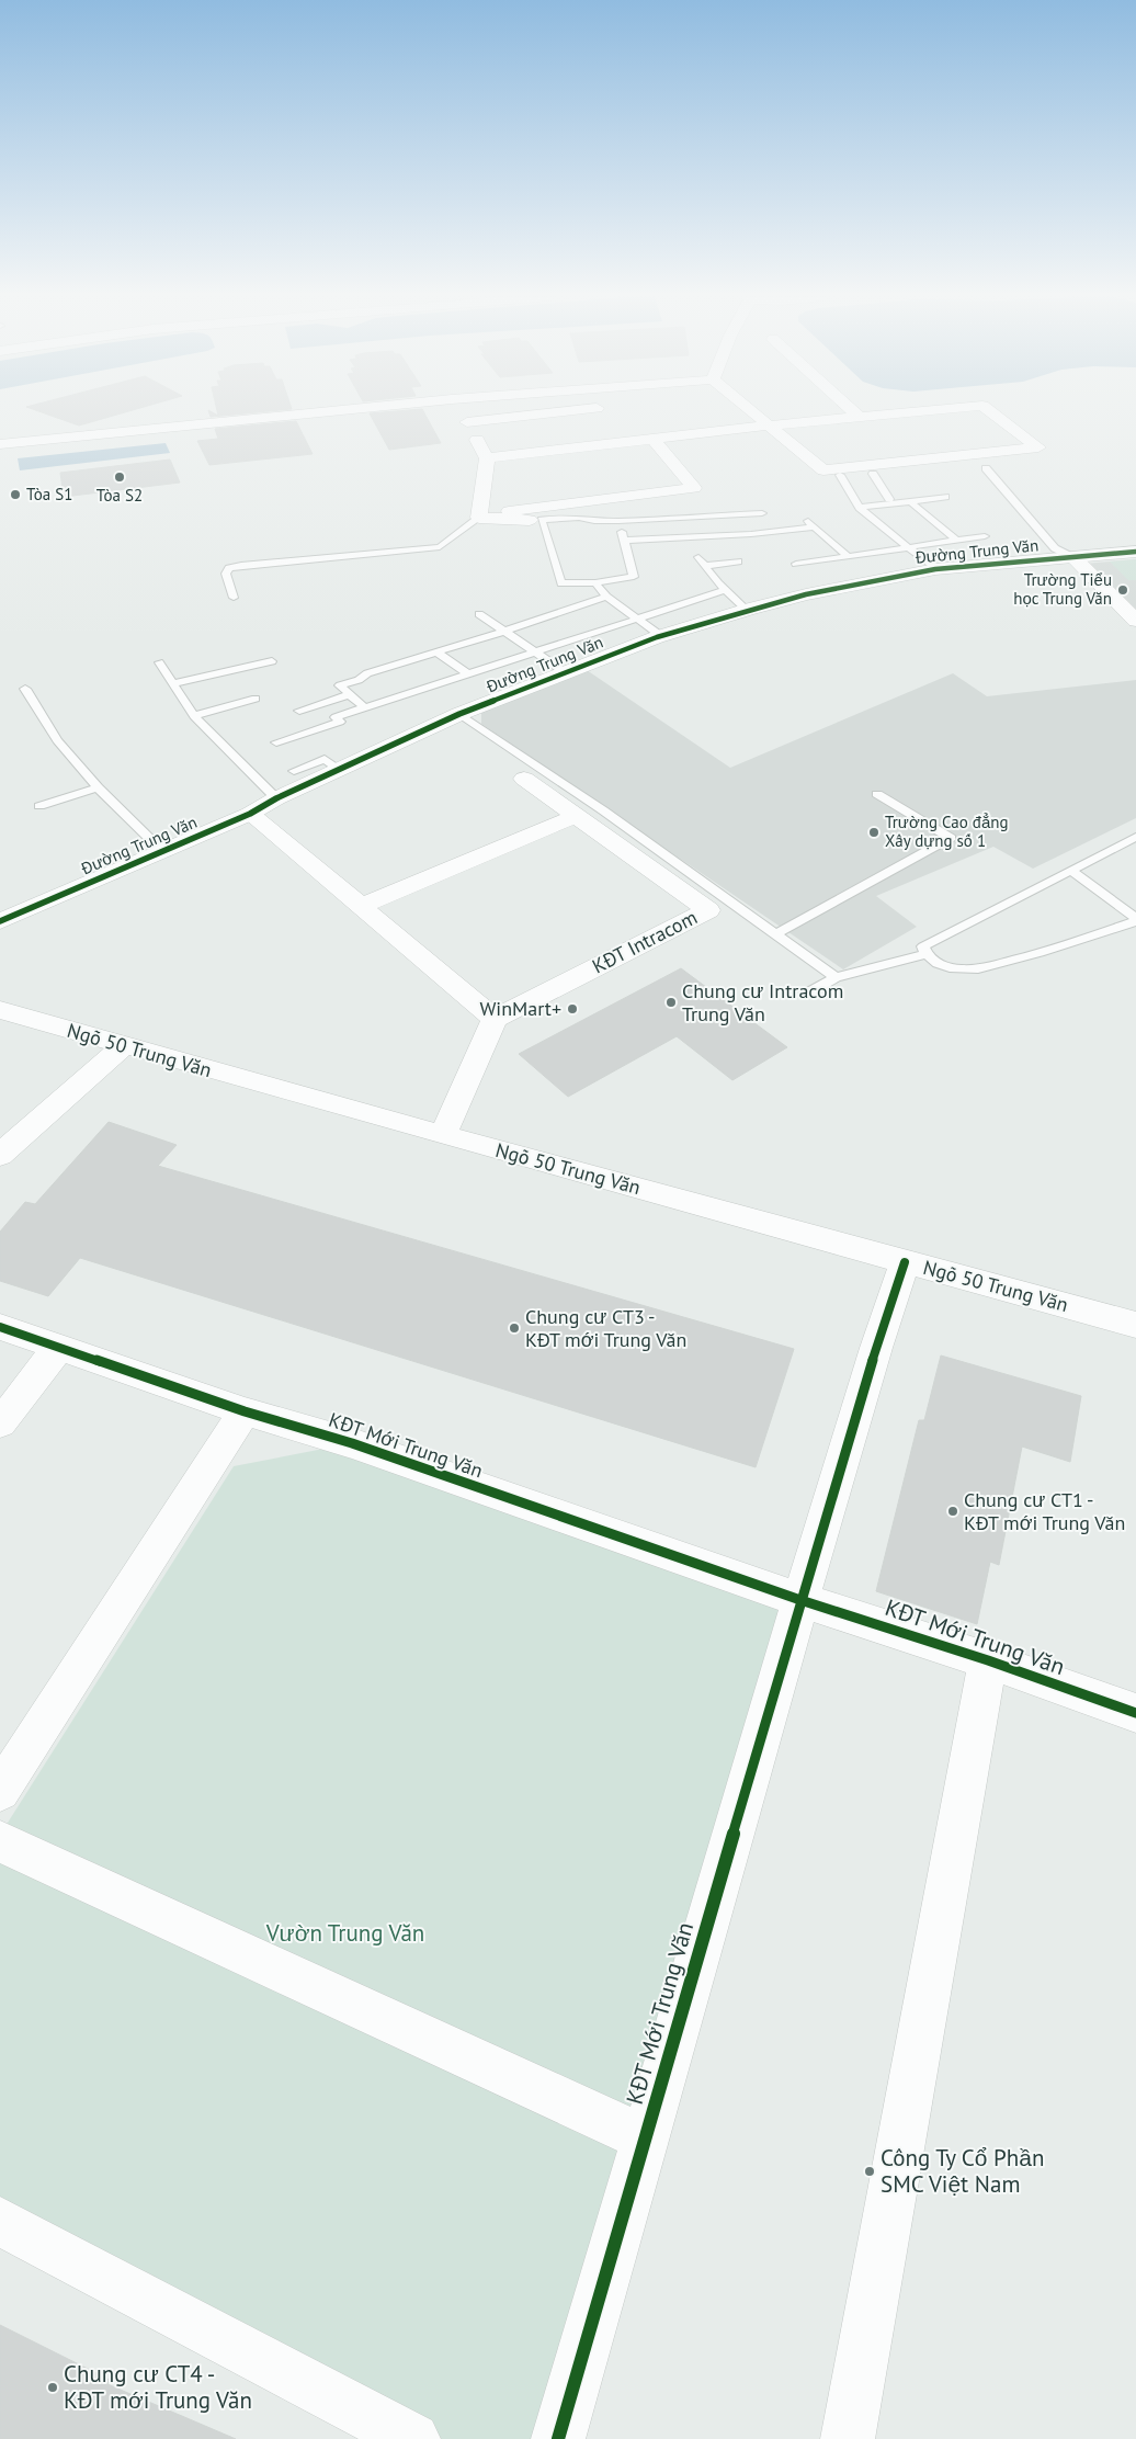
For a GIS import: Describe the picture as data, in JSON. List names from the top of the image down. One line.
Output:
{"streets":{"street":["Đường Trung Văn","KĐT Intracom","Ngõ 50 Trung Văn","KĐT Mới Trung Văn"]},"crossings":[["Ngõ 50 Trung Văn","KĐT Mới Trung Văn"]],"parks":["Vườn Trung Văn"],"places":["Tòa S2","Tòa S1","Trường Tiểu học Trung Văn","Trường Cao đẳng Xây dựng số 1","Chung cư Intracom Trung Văn","WinMart+","Chung cư CT3 - KĐT mới Trung Văn","Chung cư CT1 - KĐT mới Trung Văn","Công Ty Cổ Phần SMC Việt Nam","Chung cư CT4 - KĐT mới Trung Văn"]}
